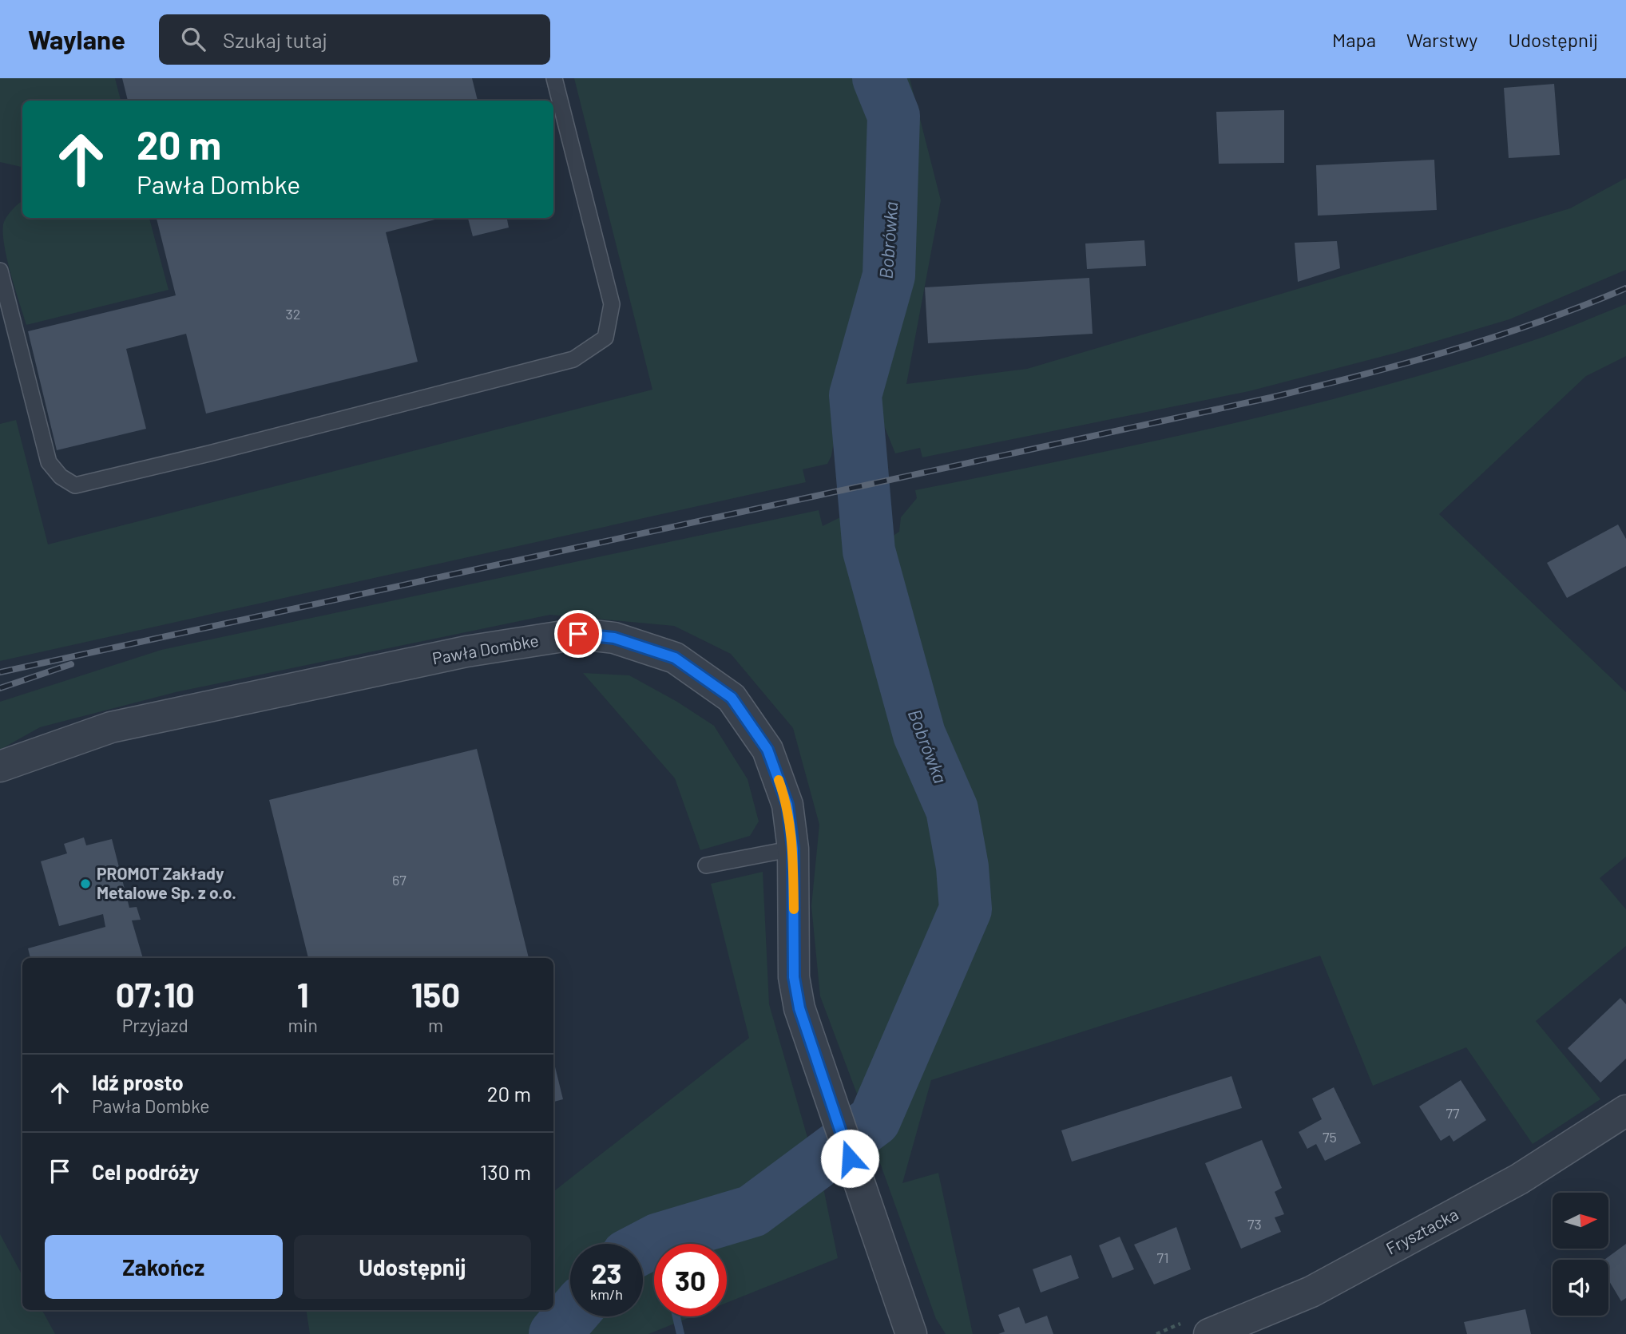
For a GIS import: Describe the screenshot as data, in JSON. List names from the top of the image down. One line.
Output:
{"streets":{"street":["Pawła Dombke","Frysztacka"]},"water":["Bobrówka"],"places":["PROMOT Zakłady Metalowe Sp. z o.o."],"house_numbers":["32","67","77","75","73","71"],"north":"right","page":{"header":"Waylane","search":"Szukaj tutaj","nav":["Mapa","Warstwy","Udostępnij"],"turn":["20 m","Pawła Dombke"],"eta":["07:10","Przyjazd","1","min","150","m"],"list":[{"name":"Idź prosto","note":"Pawła Dombke","value":"20 m"},{"name":"Cel podróży","value":"130 m"}],"buttons":["Zakończ","Udostępnij"],"speed":"23 km/h","limit":"30"}}
